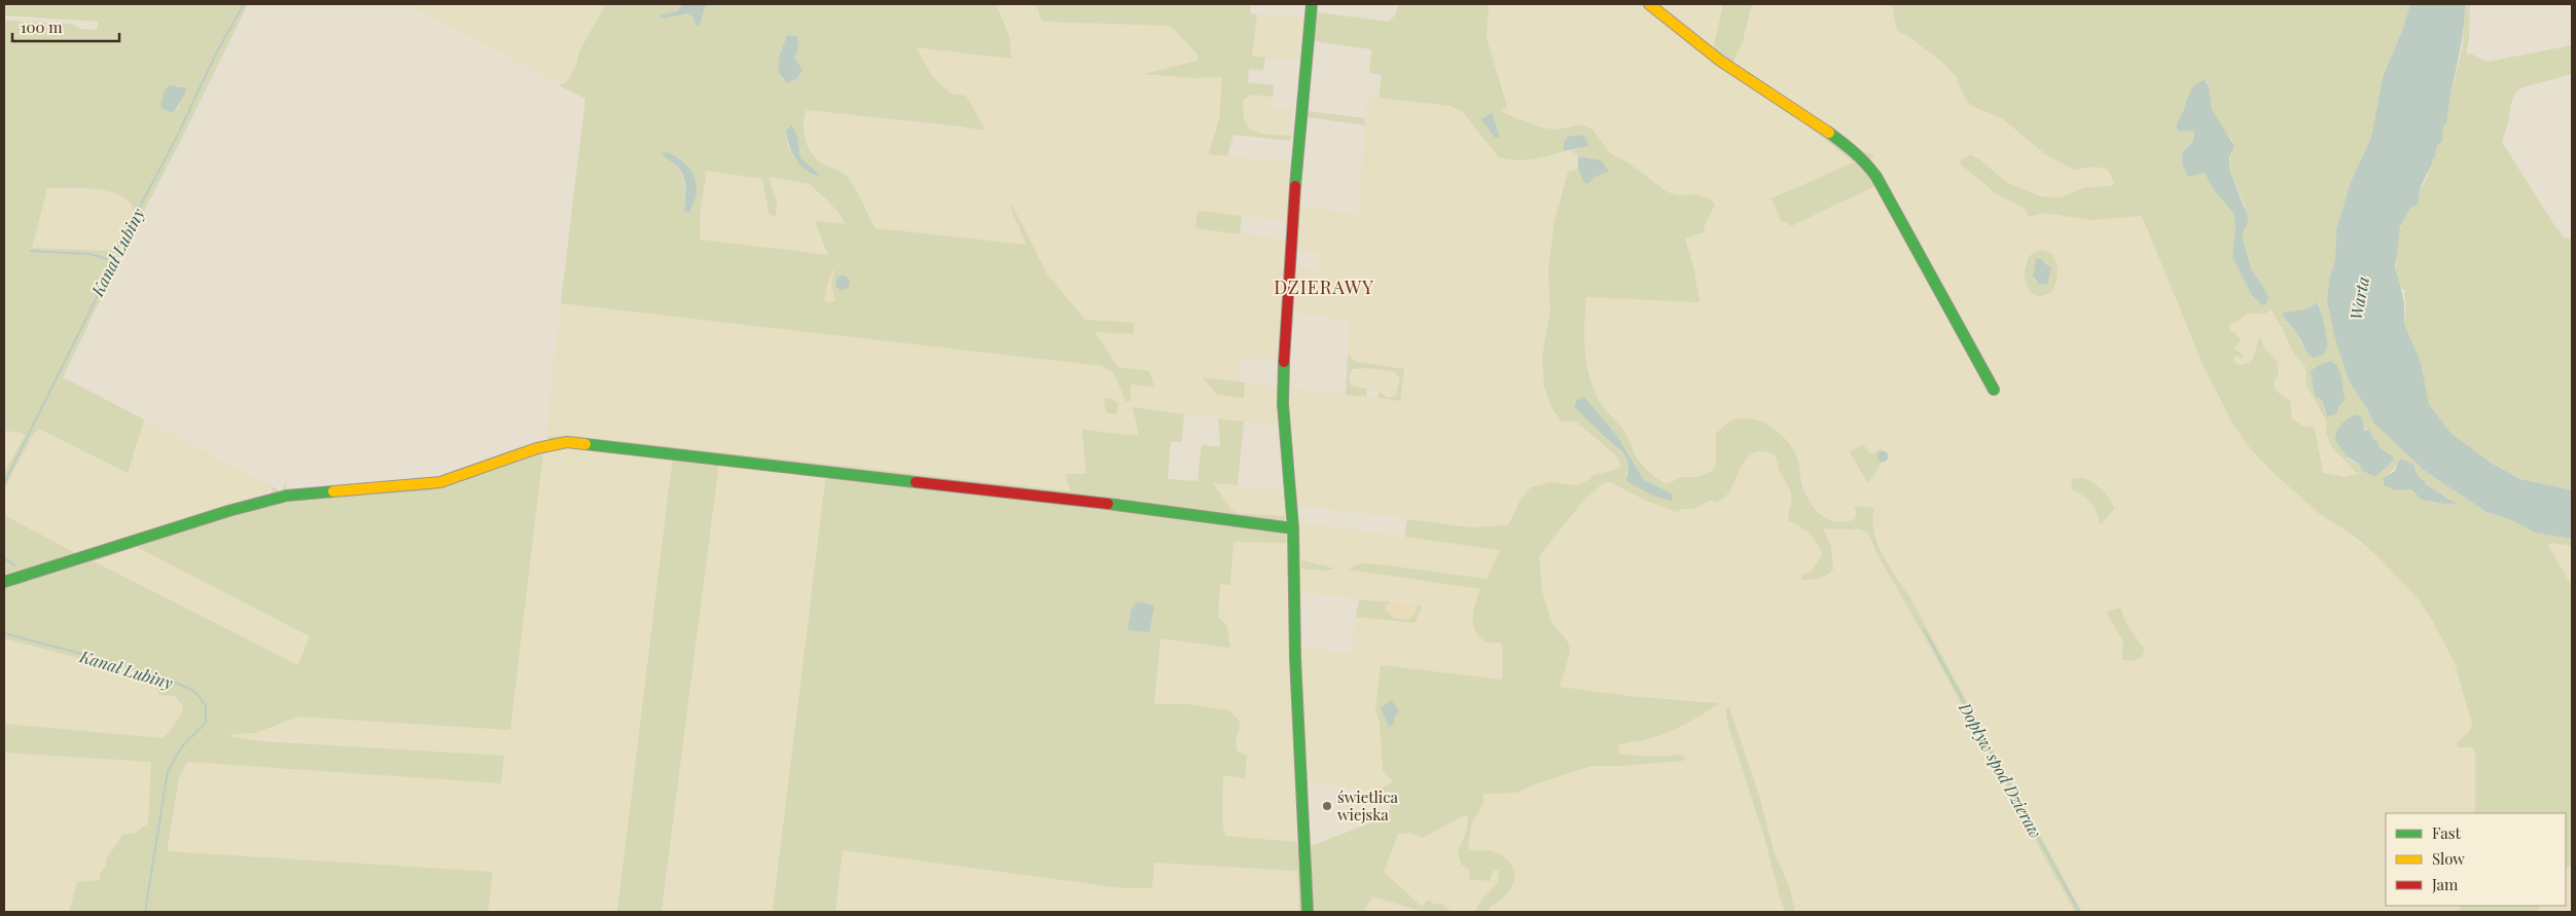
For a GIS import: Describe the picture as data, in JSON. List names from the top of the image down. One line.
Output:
{"districts":["DZIERAWY"],"water":["Kanał Lubiny","Warta","Dopływ spod Dzieraw"],"places":["świetlica wiejska"],"legend":["Fast","Slow","Jam"],"scale_bar":"100 m"}
